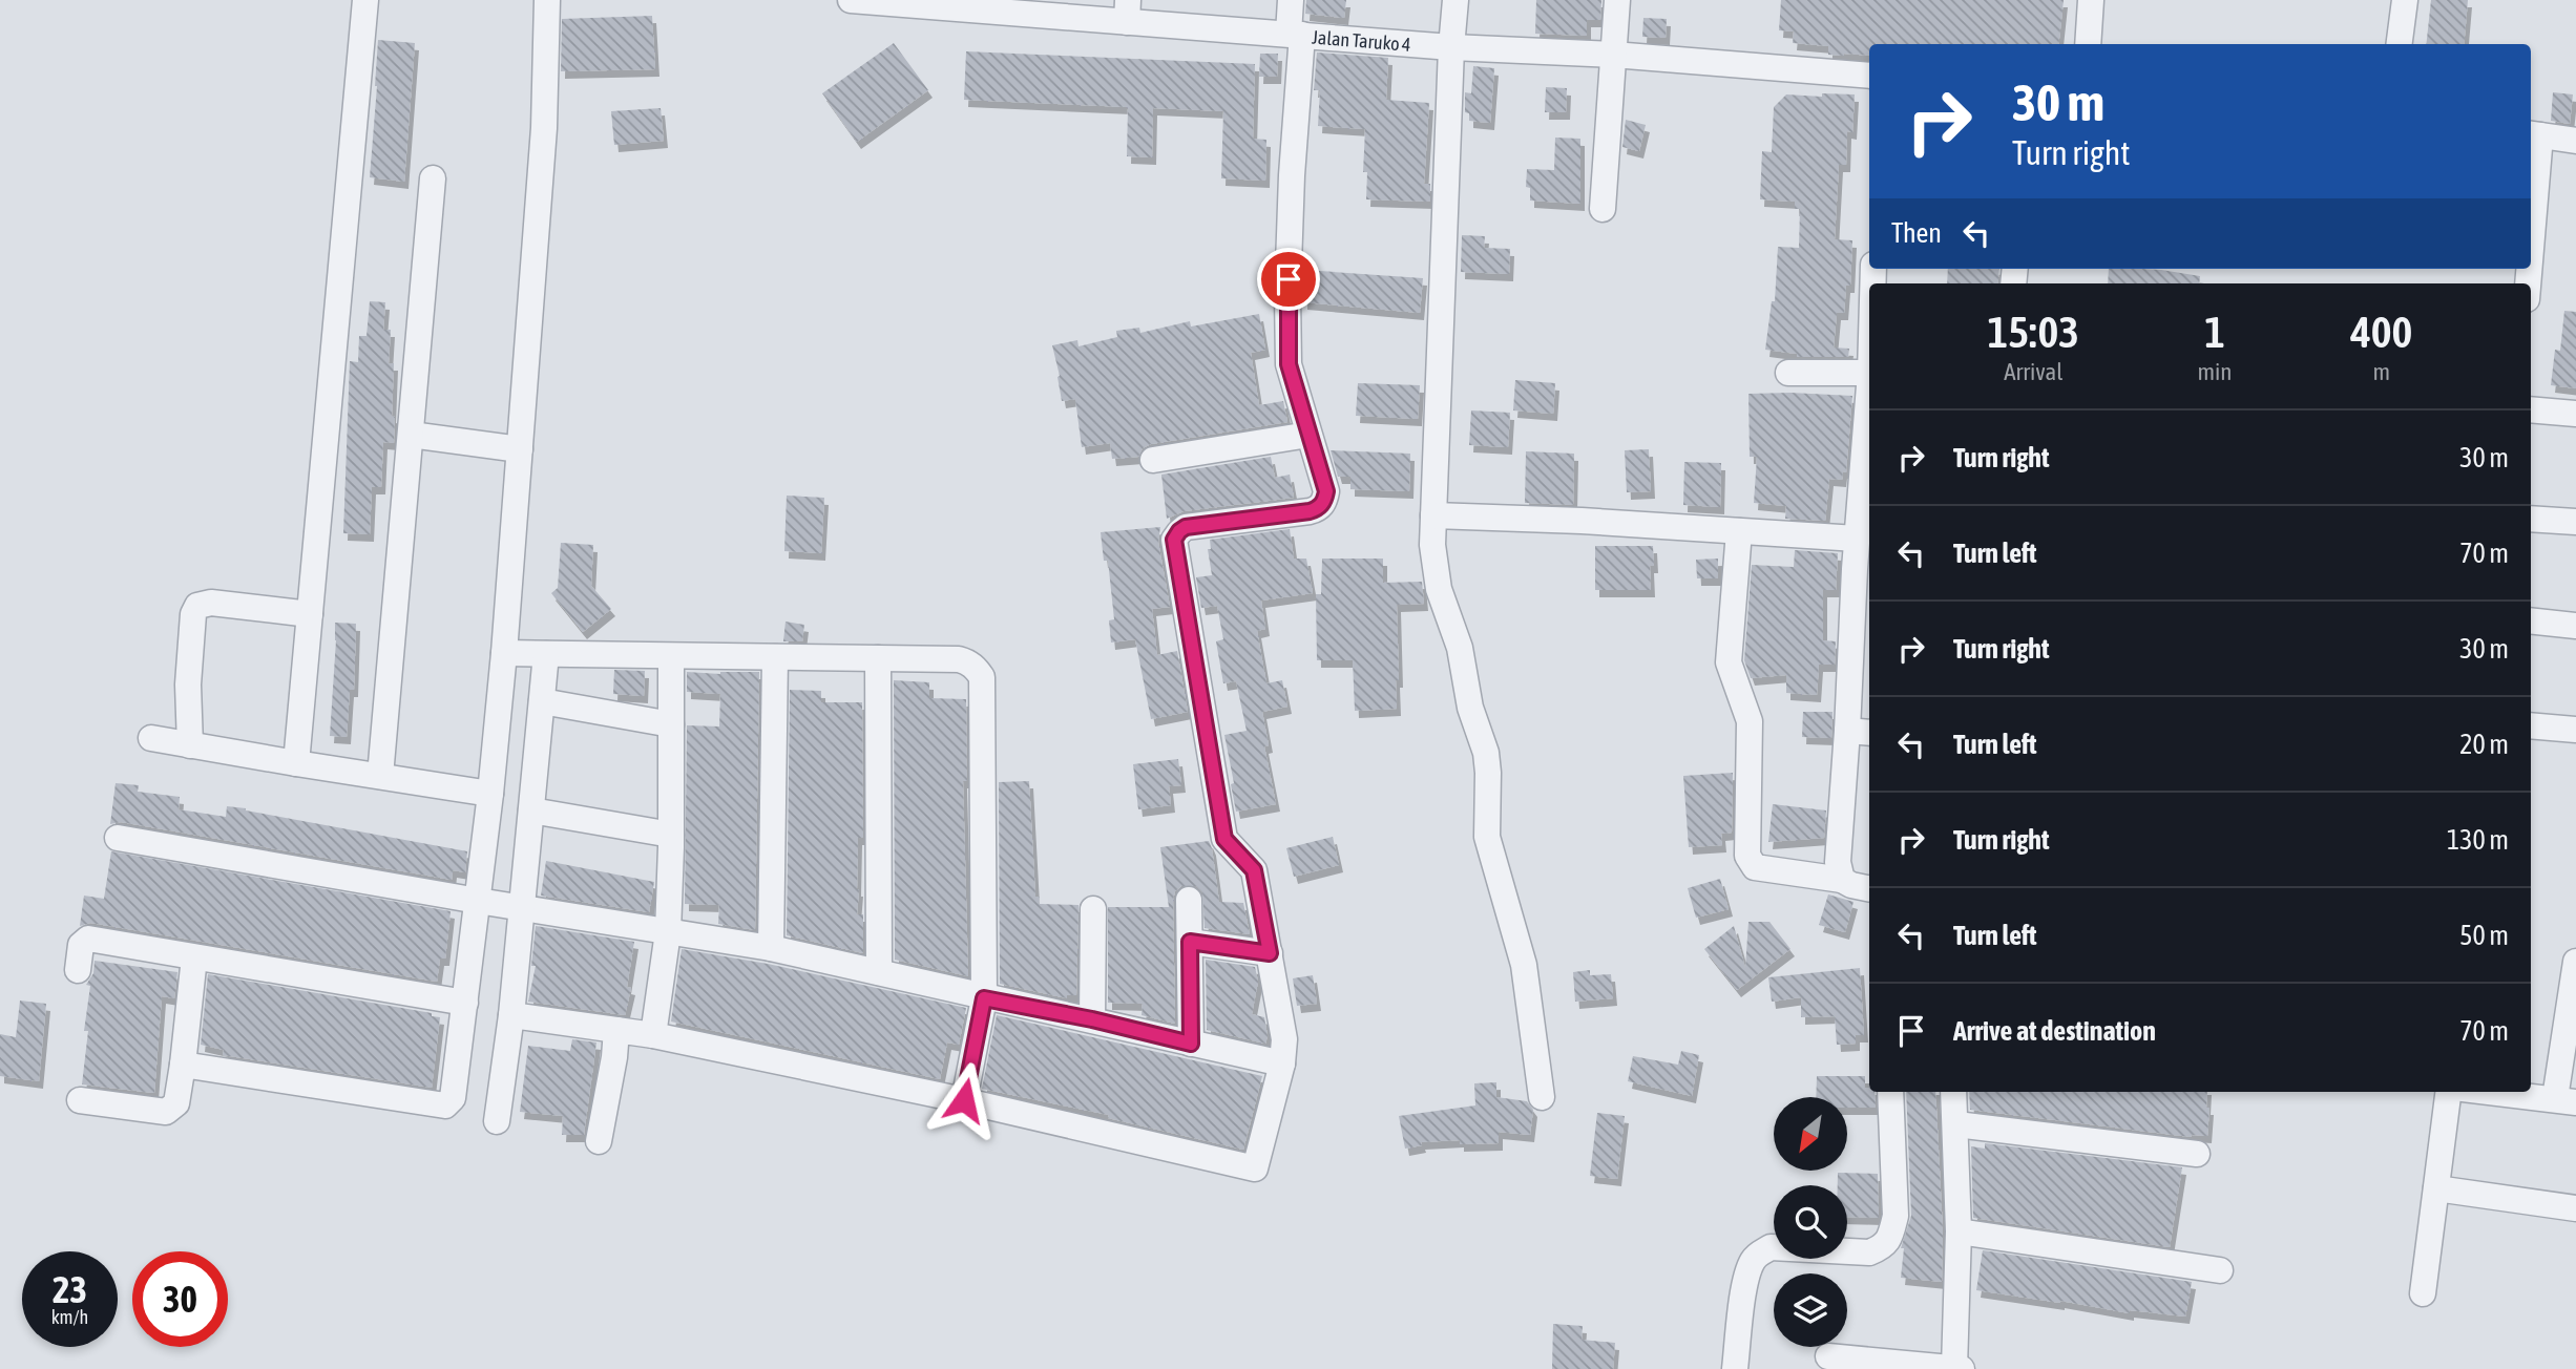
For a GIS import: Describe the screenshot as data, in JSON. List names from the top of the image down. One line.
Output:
{"streets":{"street":["Jalan Taruko 4"]},"north":"bottom left","page":{"turn":["30 m","Turn right"],"then":"Then","eta":["15:03","Arrival","1","min","400","m"],"list":[{"name":"Turn right","value":"30 m"},{"name":"Turn left","value":"70 m"},{"name":"Turn right","value":"30 m"},{"name":"Turn left","value":"20 m"},{"name":"Turn right","value":"130 m"},{"name":"Turn left","value":"50 m"},{"name":"Arrive at destination","value":"70 m"}],"speed":"23 km/h","limit":"30"}}
